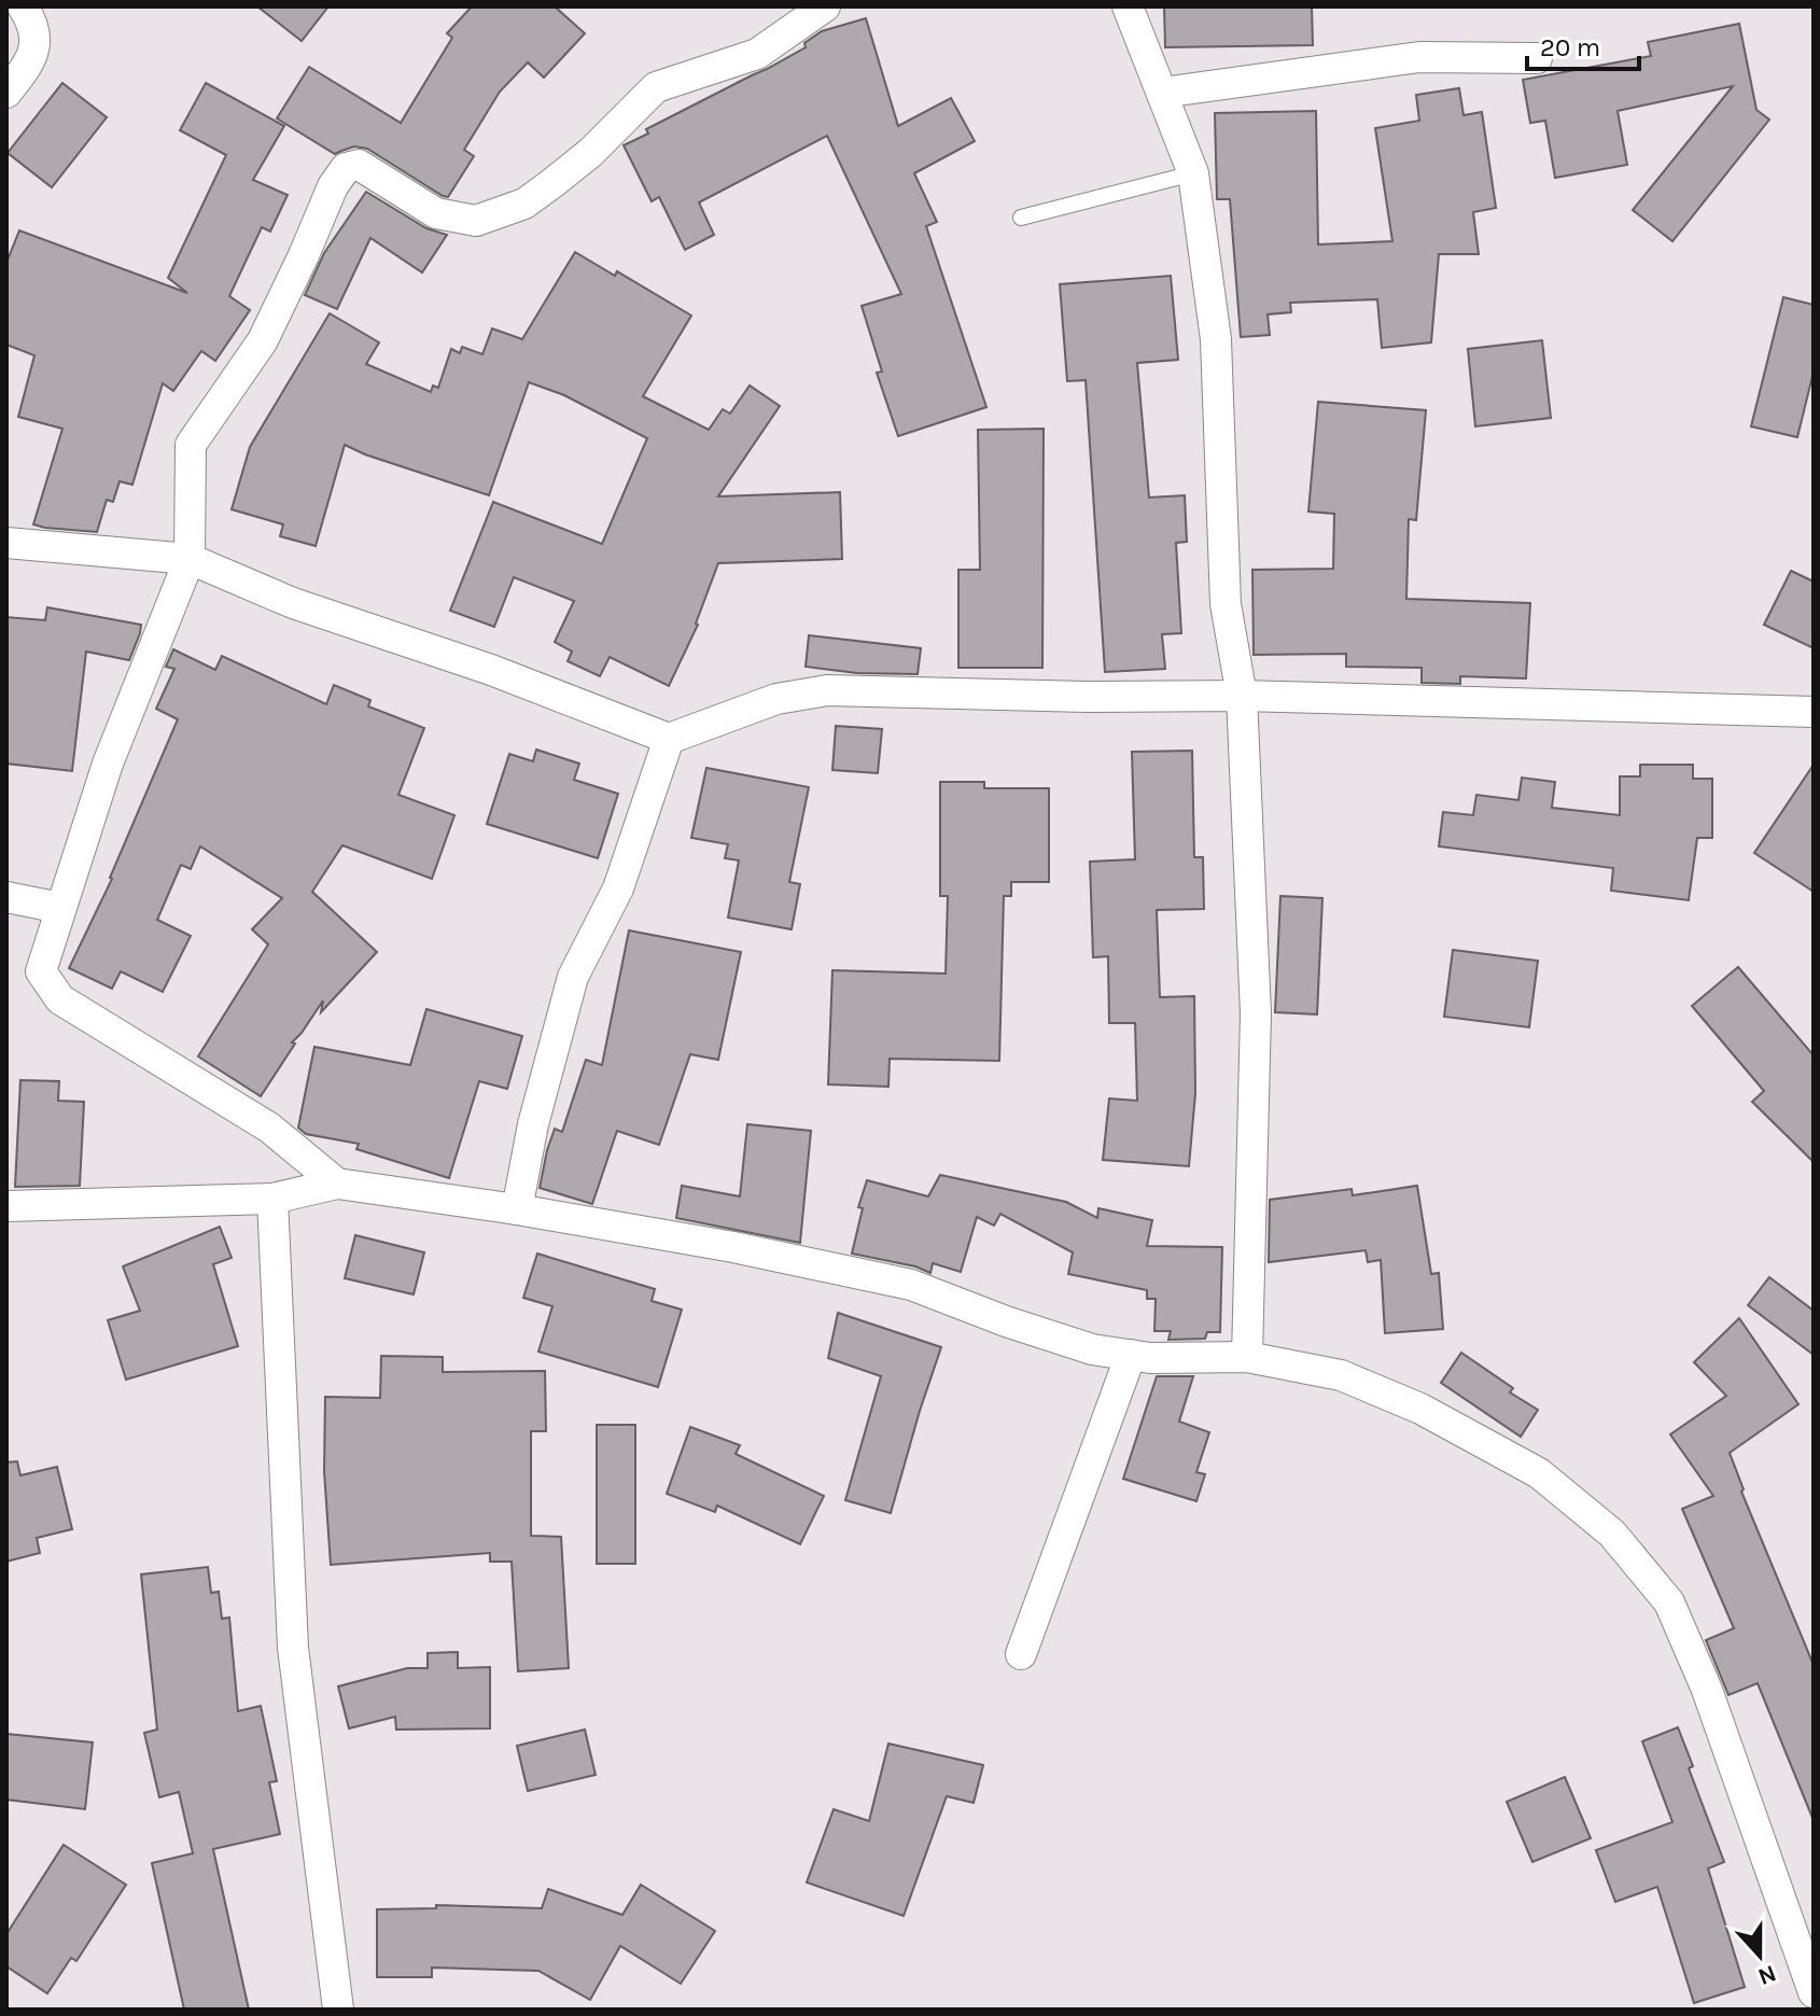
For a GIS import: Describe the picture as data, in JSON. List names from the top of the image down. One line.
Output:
{"scale_bar":"20 m","north":"bottom"}
